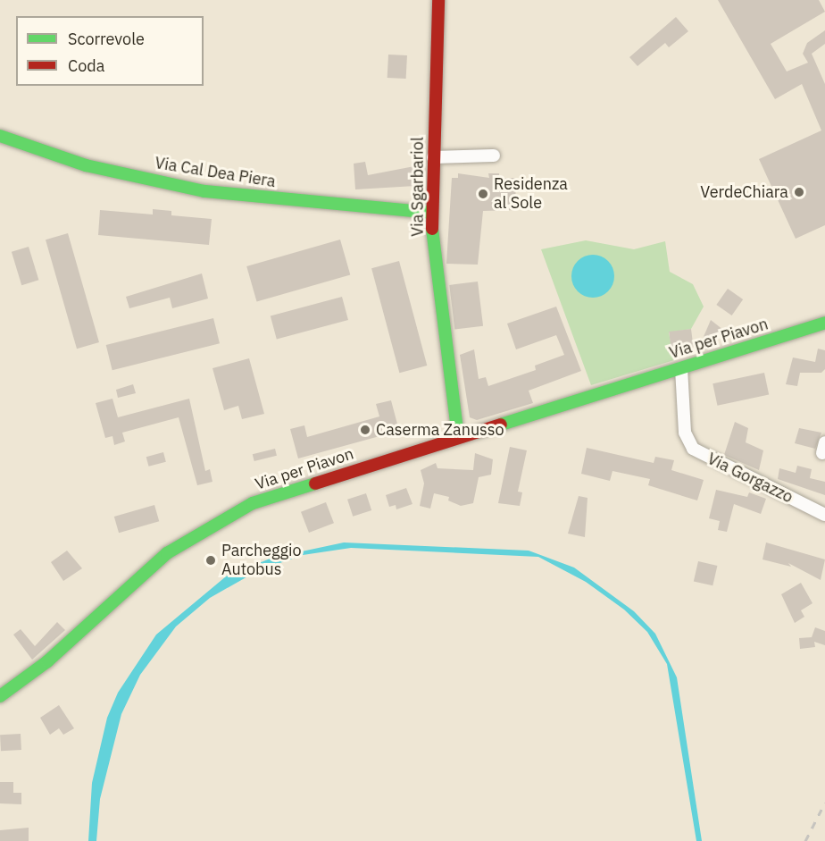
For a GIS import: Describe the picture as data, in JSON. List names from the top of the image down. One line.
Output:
{"streets":{"street":["Via Cal Dea Piera","Via Sgarbariol","Via per Piavon","Via Gorgazzo"]},"crossings":[["Via Cal Dea Piera","Via Sgarbariol"],["Via Sgarbariol","Via per Piavon"],["Via per Piavon","Via Gorgazzo"]],"places":["VerdeChiara","Residenza al Sole","Caserma Zanusso","Parcheggio Autobus"],"legend":["Scorrevole","Coda"]}
